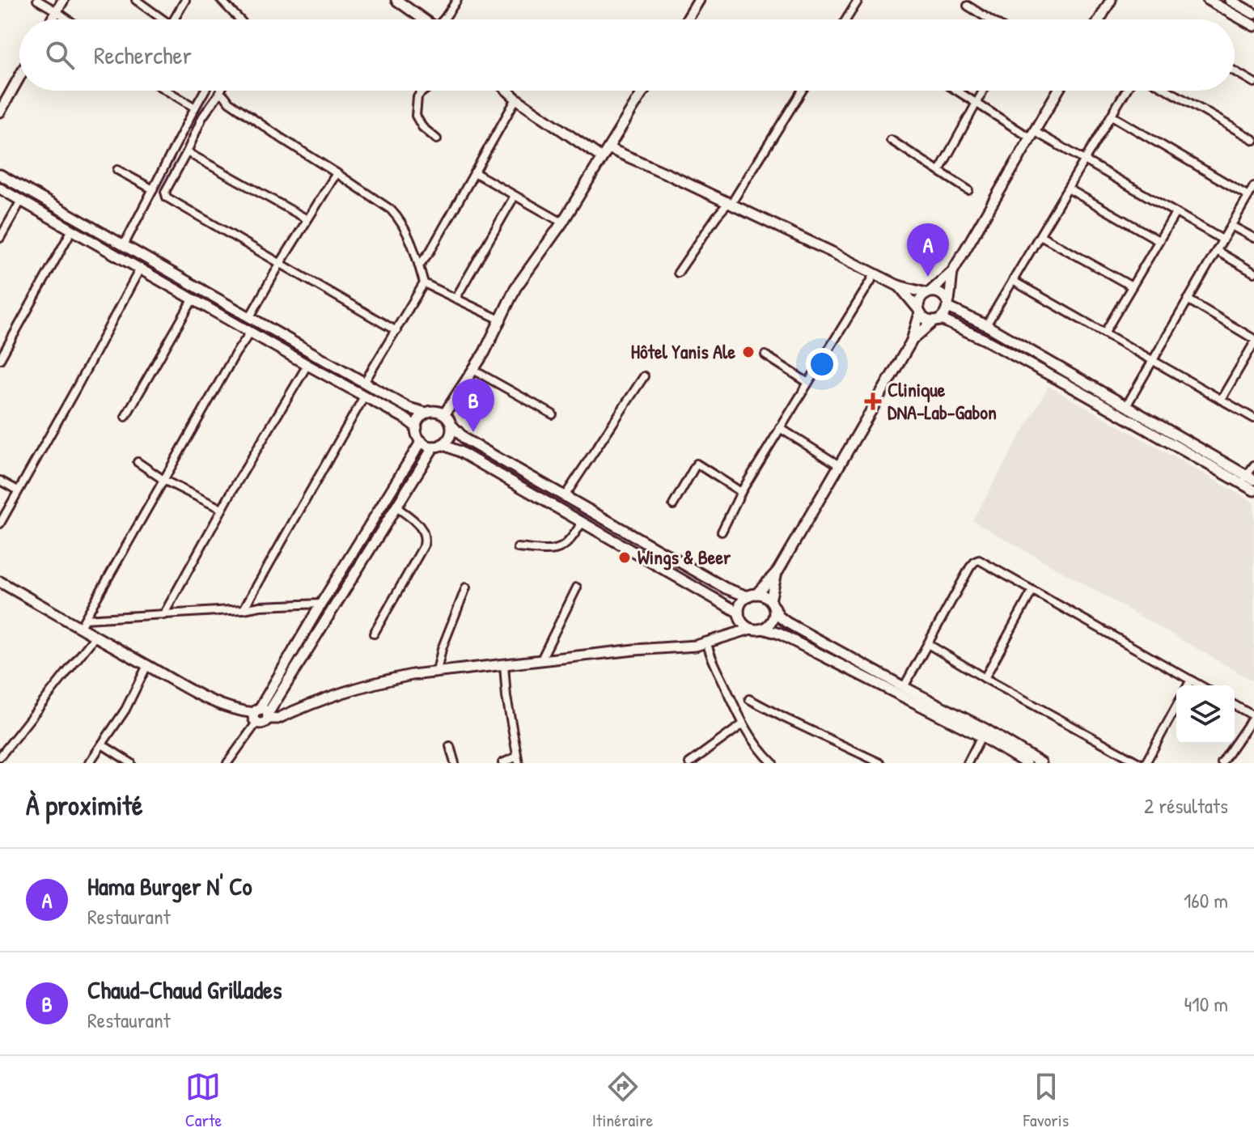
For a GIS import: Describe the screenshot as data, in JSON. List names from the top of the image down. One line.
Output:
{"places":{"other":["Hôtel Yanis Ale","Wings & Beer"],"health":["Clinique DNA-Lab-Gabon"]},"page":{"search":"Rechercher","pins":["A","B"],"heading":["À proximité","2 résultats"],"list":[{"mark":"A","name":"Hama Burger N' Co","note":"Restaurant","value":"160 m"},{"mark":"B","name":"Chaud-Chaud Grillades","note":"Restaurant","value":"410 m"}],"nav":["Carte","Itinéraire","Favoris"]}}
